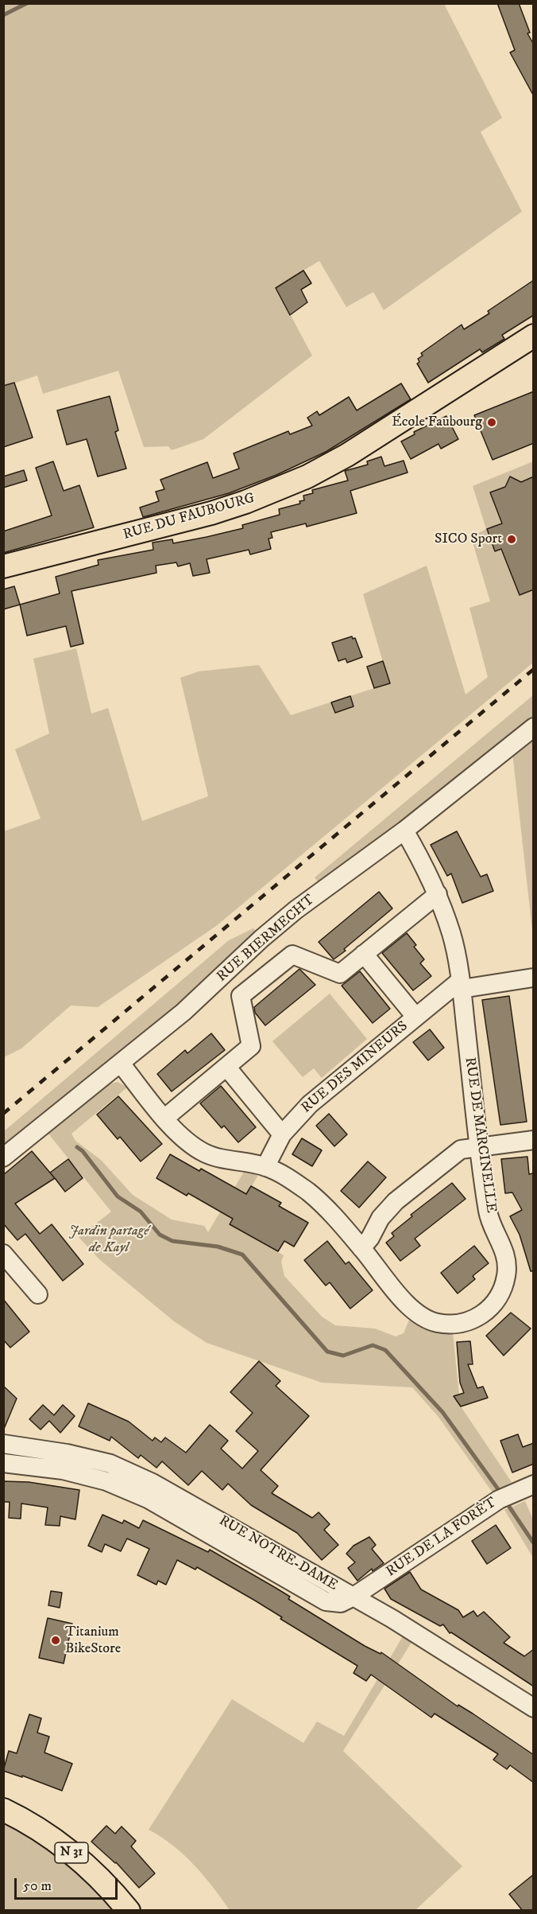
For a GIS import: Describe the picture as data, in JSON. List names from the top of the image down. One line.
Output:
{"streets":{"main road":["RUE DU FAUBOURG","N 31"],"street":["RUE BIERMECHT","RUE DES MINEURS","RUE DE MARCINELLE","RUE DE LA FORÊT","RUE NOTRE-DAME"]},"crossings":[["RUE BIERMECHT","RUE DE MARCINELLE"],["RUE DES MINEURS","RUE DE MARCINELLE"],["RUE DE LA FORÊT","RUE NOTRE-DAME"]],"parks":["Jardin partagé de Kayl"],"places":["École Faubourg","SICO Sport","Titanium BikeStore"],"scale_bar":"50 m"}
